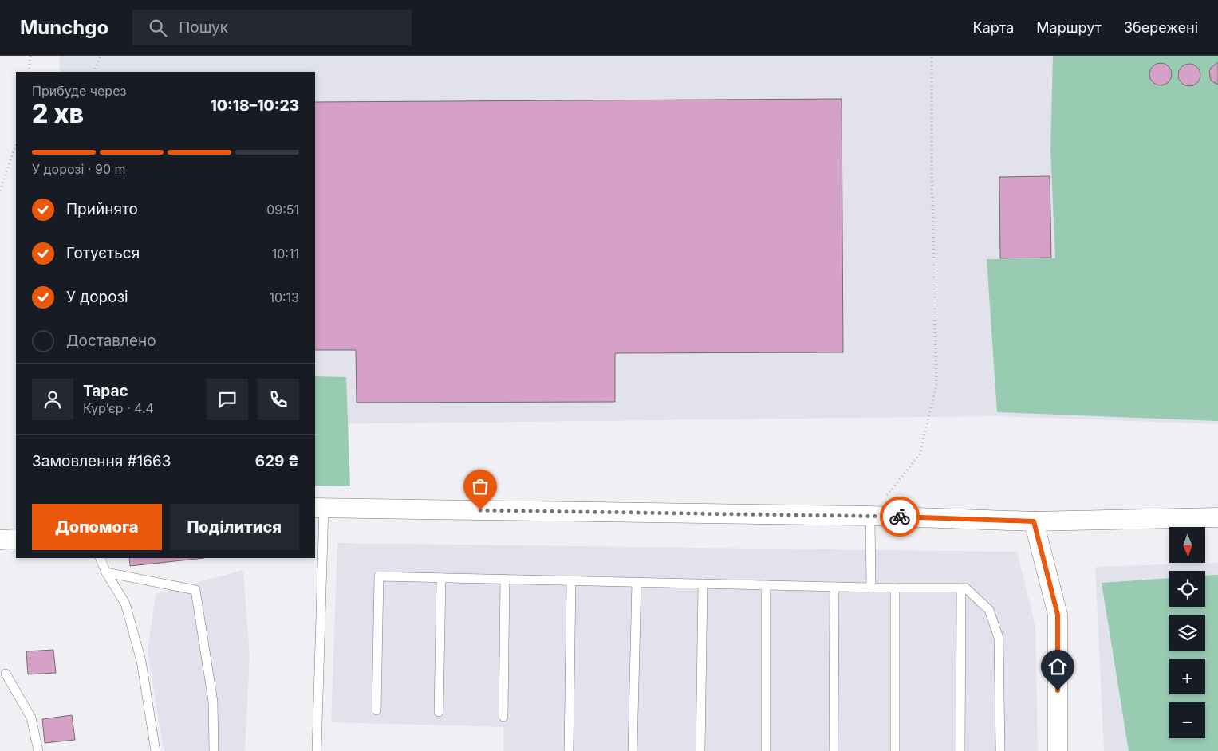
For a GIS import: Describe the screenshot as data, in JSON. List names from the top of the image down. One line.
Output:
{"north":"bottom","page":{"header":"Munchgo","search":"Пошук","nav":["Карта","Маршрут","Збережені"],"heading":["2 хв","Прибуде через","10:18–10:23"],"panel":["Тарас","Кур’єр · 4.4","Замовлення #1663","629 ₴"],"bar":"У дорозі · 90 m","list":[["Прийнято","09:51"],["Готується","10:11"],["У дорозі","10:13"],"Доставлено"],"buttons":["Допомога","Поділитися"],"map_buttons":["+","−"]}}
